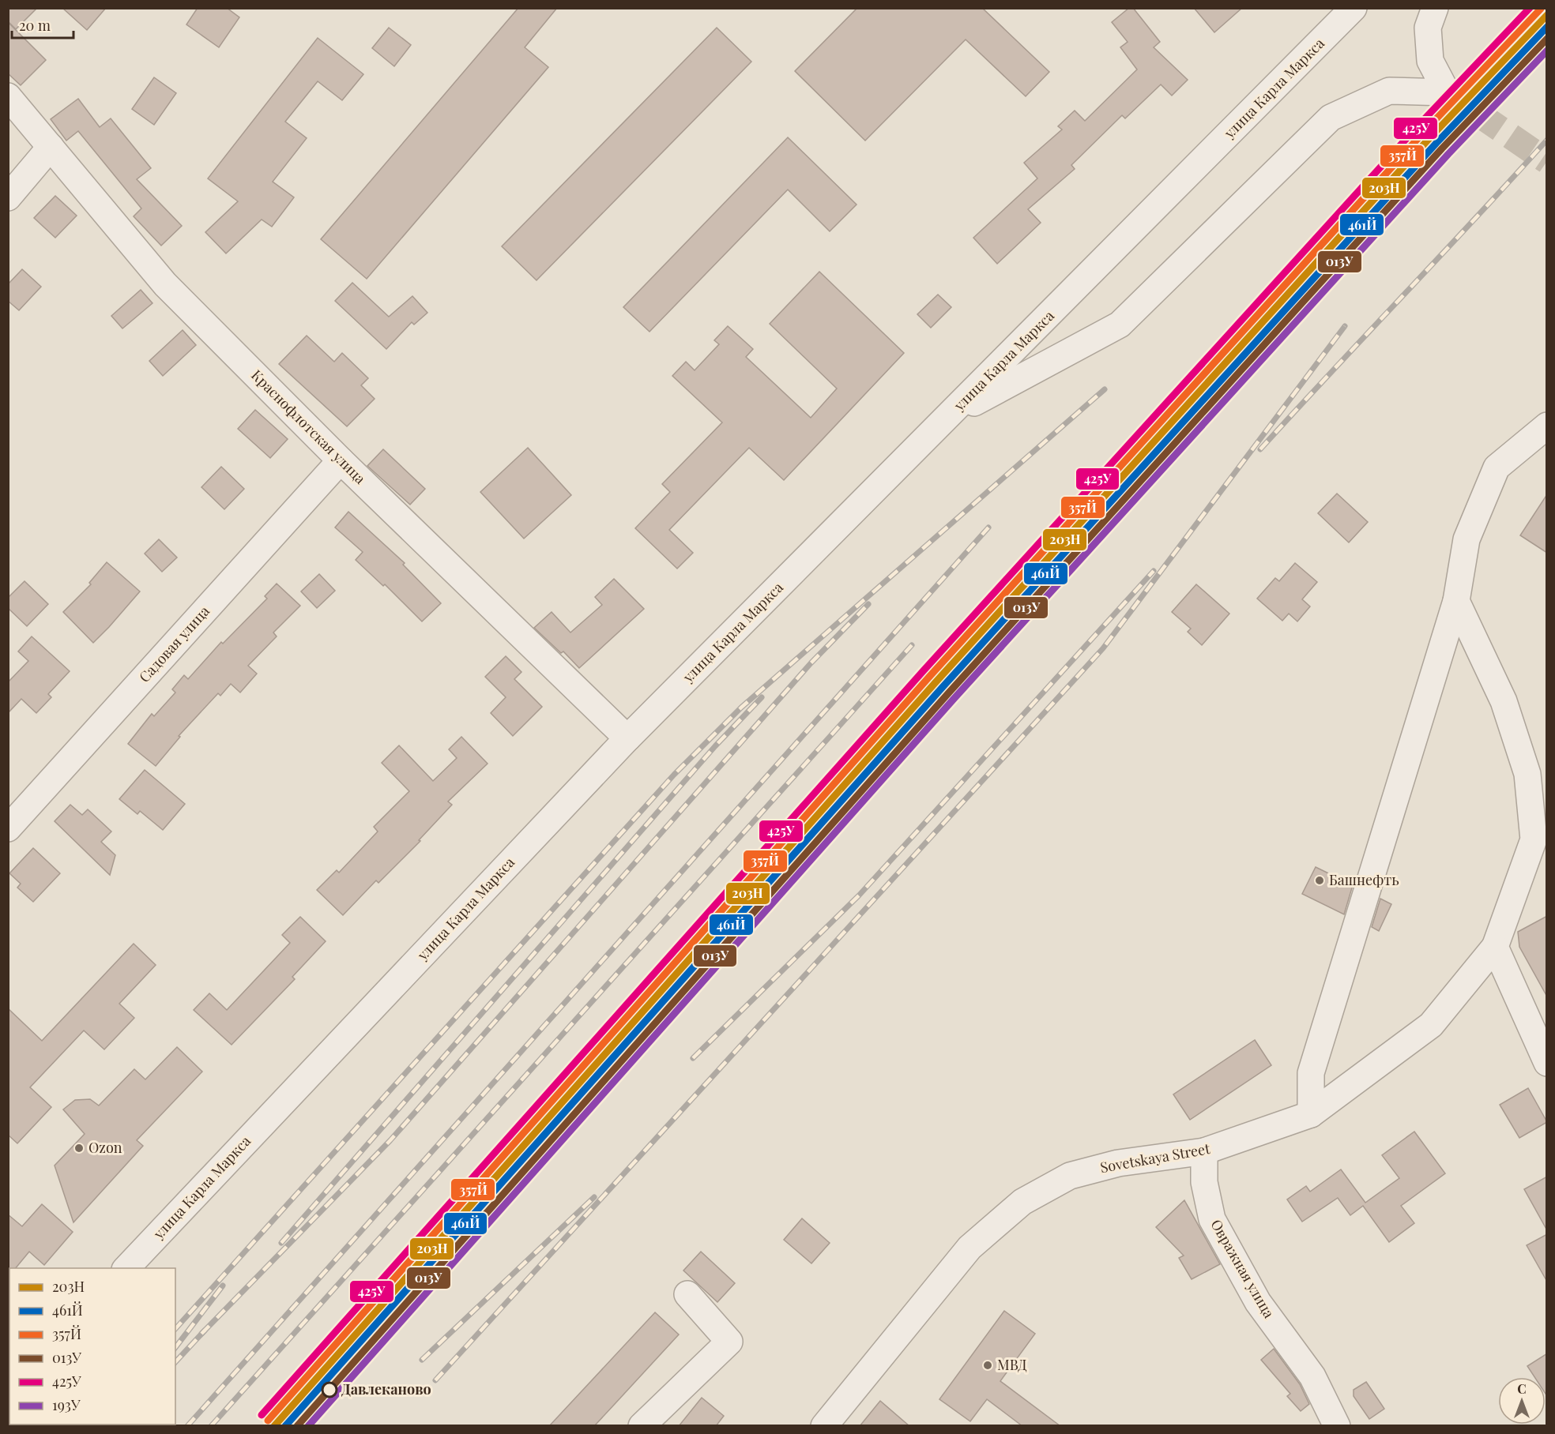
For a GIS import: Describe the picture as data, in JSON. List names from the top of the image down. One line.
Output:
{"streets":{"street":["улица Карла Маркса","Краснофлотская улица","Садовая улица","Sovetskaya Street","Овражная улица"]},"crossings":[["улица Карла Маркса","Краснофлотская улица"],["Краснофлотская улица","Садовая улица"],["Sovetskaya Street","Овражная улица"]],"places":["Башнефть","Ozon","МВД","Давлеканово"],"lines":["transit line 425У","transit line 357Й","transit line 203Н","transit line 461Й","transit line 013У","transit line 193У"],"legend":["203Н","461Й","357Й","013У","425У","193У"],"scale_bar":"20 m","north":"top"}
